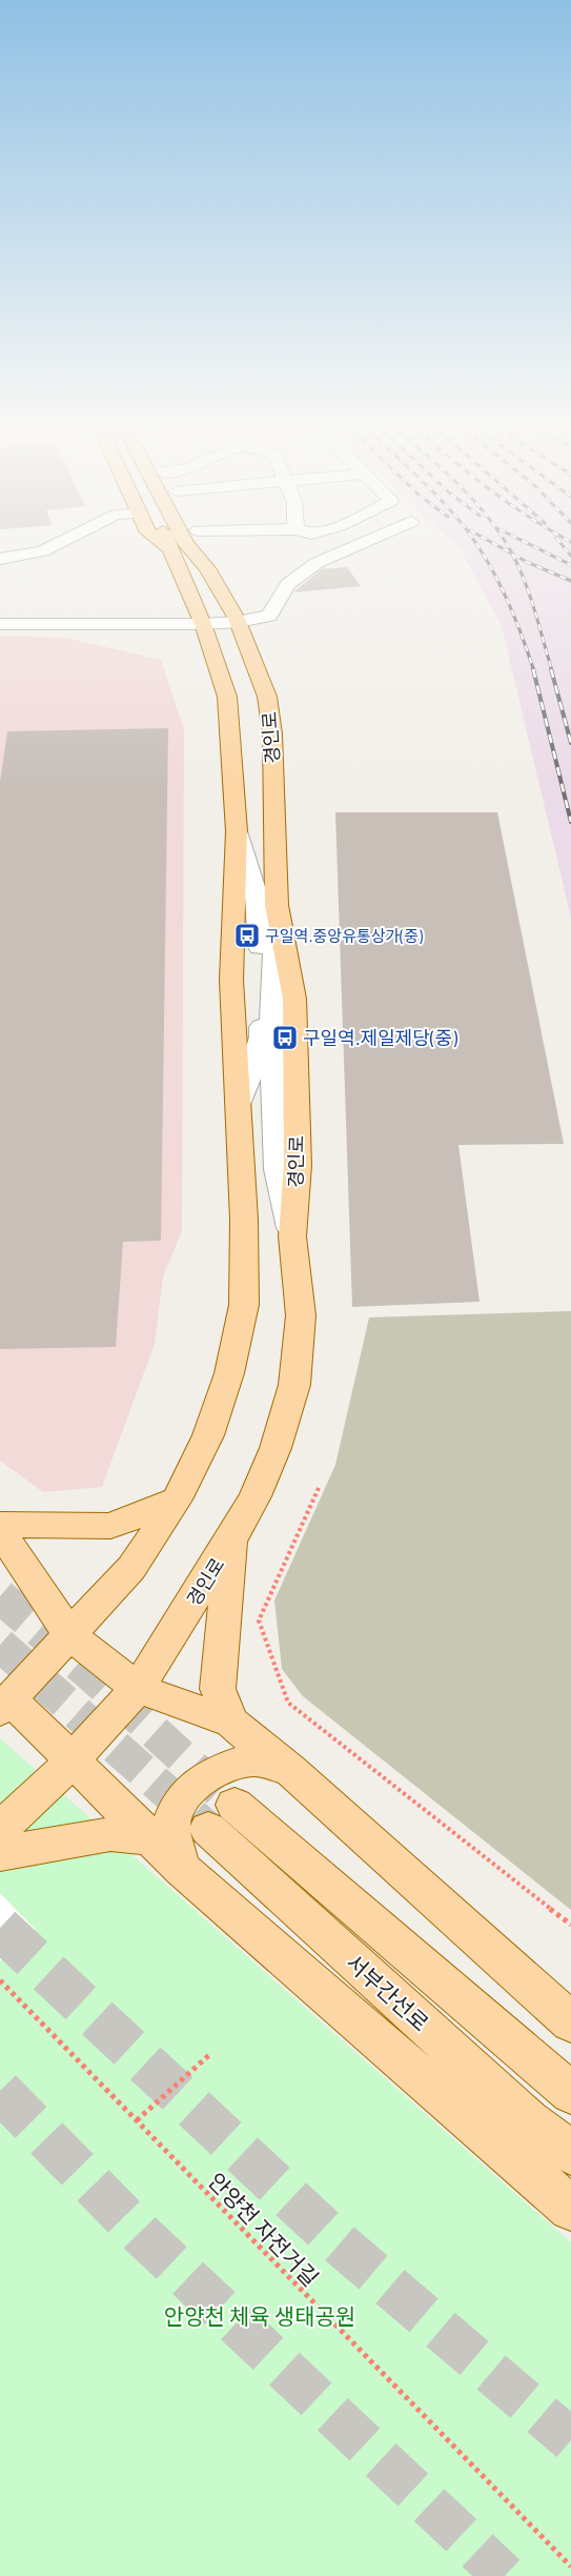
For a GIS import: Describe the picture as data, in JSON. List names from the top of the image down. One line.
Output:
{"streets":{"main road":["경인로","서부간선로"],"path":["안양천 자전거길"]},"parks":["안양천 체육 생태공원"],"places":{"bus stop":["구일역.중앙유통상가(중)","구일역.제일제당(중)"]}}
